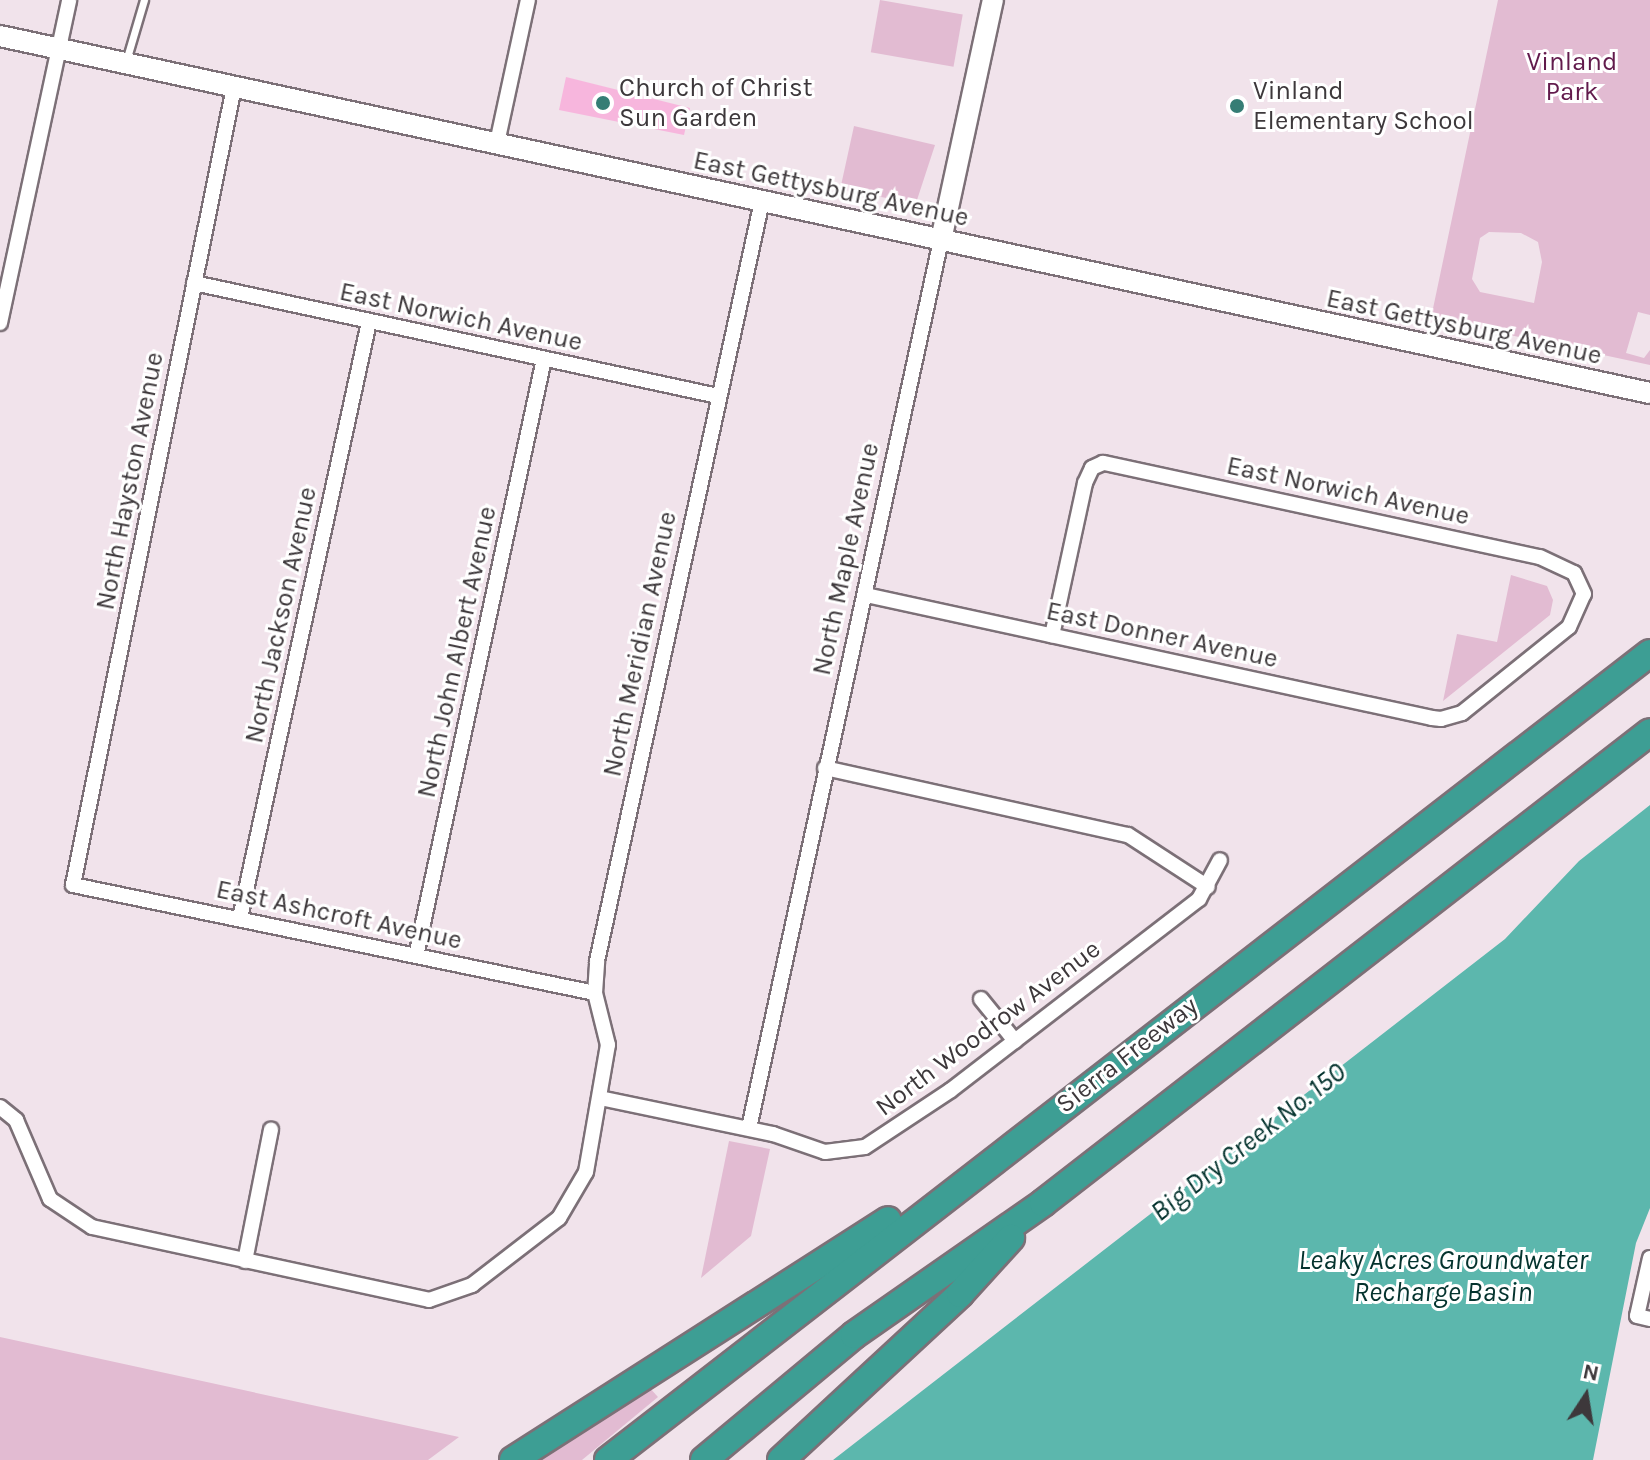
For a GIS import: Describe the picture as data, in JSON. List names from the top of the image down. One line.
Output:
{"streets":{"highway":["Sierra Freeway"],"street":["East Gettysburg Avenue","East Norwich Avenue","North Hayston Avenue","North Maple Avenue","North Jackson Avenue","East Donner Avenue","North Meridian Avenue","North John Albert Avenue","East Ashcroft Avenue","North Woodrow Avenue"]},"crossings":[["East Gettysburg Avenue","North Hayston Avenue"],["East Gettysburg Avenue","North Maple Avenue"],["East Gettysburg Avenue","North Meridian Avenue"],["East Norwich Avenue","North Hayston Avenue"],["East Norwich Avenue","North Jackson Avenue"],["East Norwich Avenue","East Donner Avenue"],["East Norwich Avenue","North Meridian Avenue"],["East Norwich Avenue","North John Albert Avenue"],["North Hayston Avenue","East Ashcroft Avenue"],["North Maple Avenue","East Donner Avenue"],["North Maple Avenue","North Woodrow Avenue"],["North Jackson Avenue","East Ashcroft Avenue"],["North Meridian Avenue","East Ashcroft Avenue"],["North Meridian Avenue","North Woodrow Avenue"],["North John Albert Avenue","East Ashcroft Avenue"]],"water":["Big Dry Creek No. 150","Leaky Acres Groundwater Recharge Basin"],"parks":["Vinland Park"],"places":["Church of Christ Sun Garden","Vinland Elementary School"],"north":"top"}
